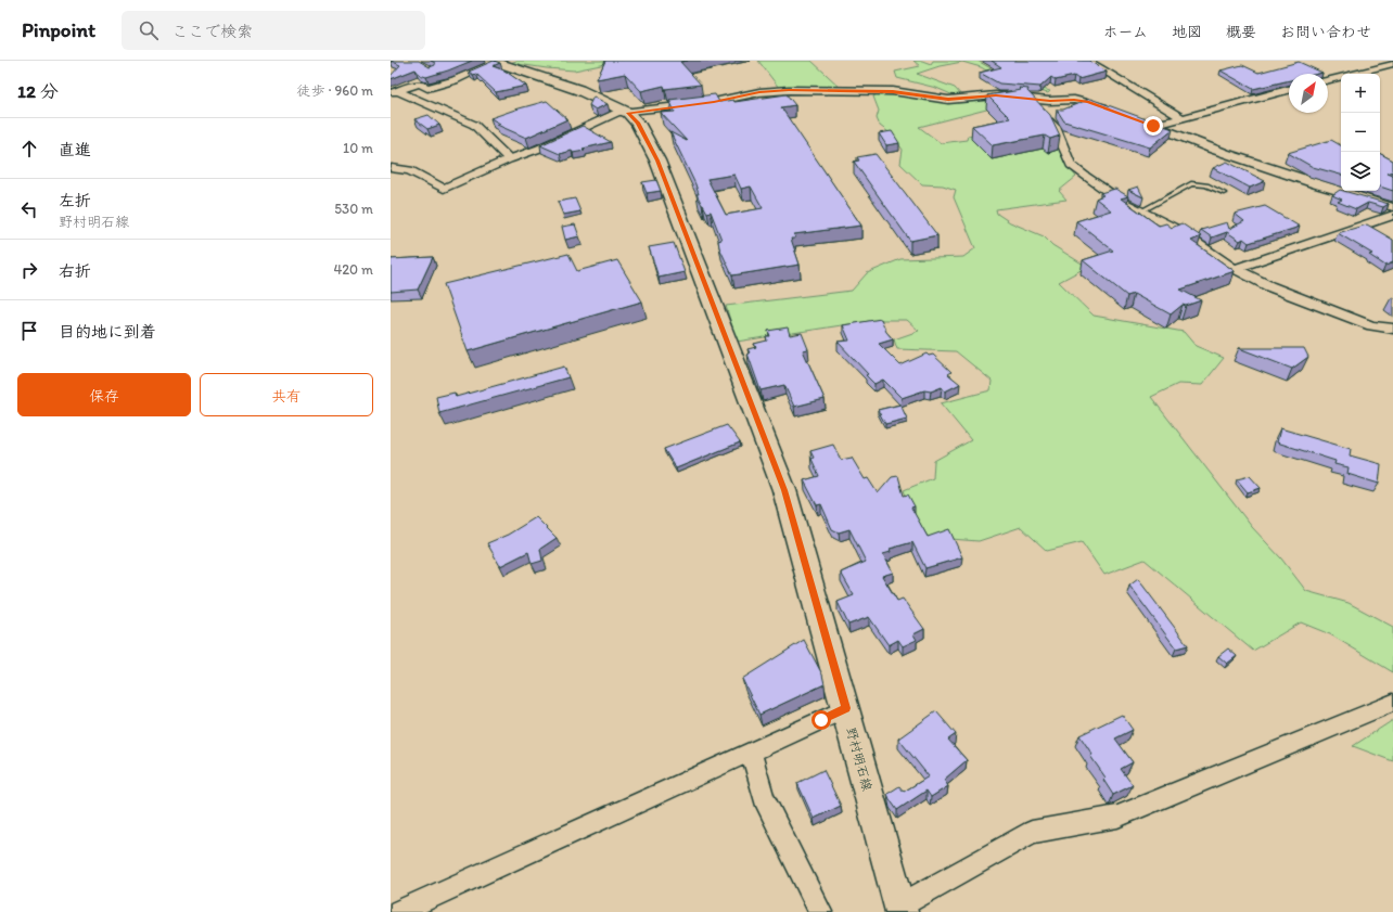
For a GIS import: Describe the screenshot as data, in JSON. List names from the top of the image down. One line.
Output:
{"streets":{"main road":["野村明石線"]},"north":"top right","page":{"header":"Pinpoint","search":"ここで検索","nav":["ホーム","地図","概要","お問い合わせ"],"heading":["12 分","徒歩 · 960 m"],"map_buttons":["+","−"],"list":[["直進","10 m"],["左折","野村明石線","530 m"],["右折","420 m"],"目的地に到着"],"buttons":["保存","共有"]}}
